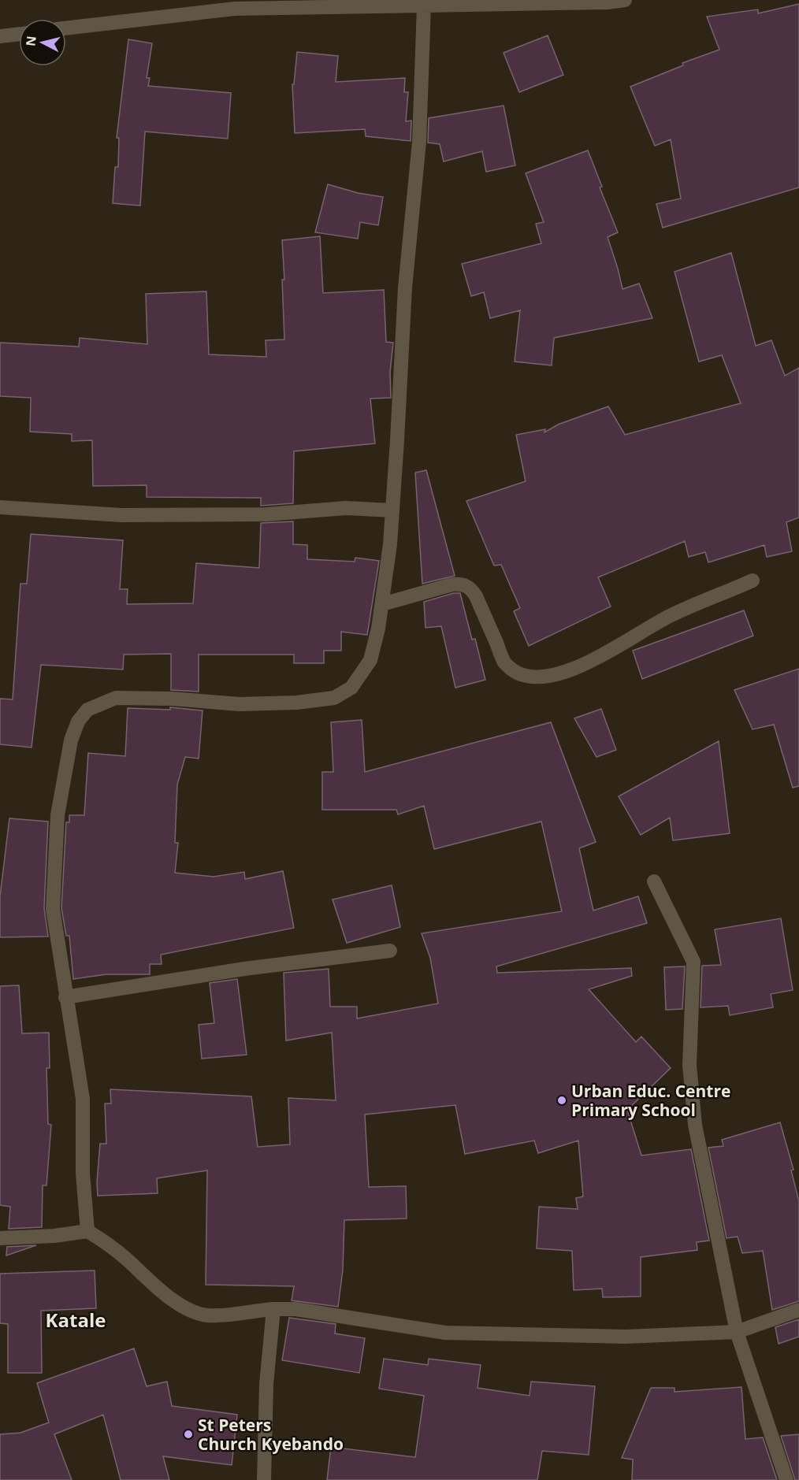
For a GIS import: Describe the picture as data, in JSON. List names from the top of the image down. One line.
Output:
{"districts":["Katale"],"places":["Urban Educ. Centre Primary School","St Peters Church Kyebando"],"north":"left"}
